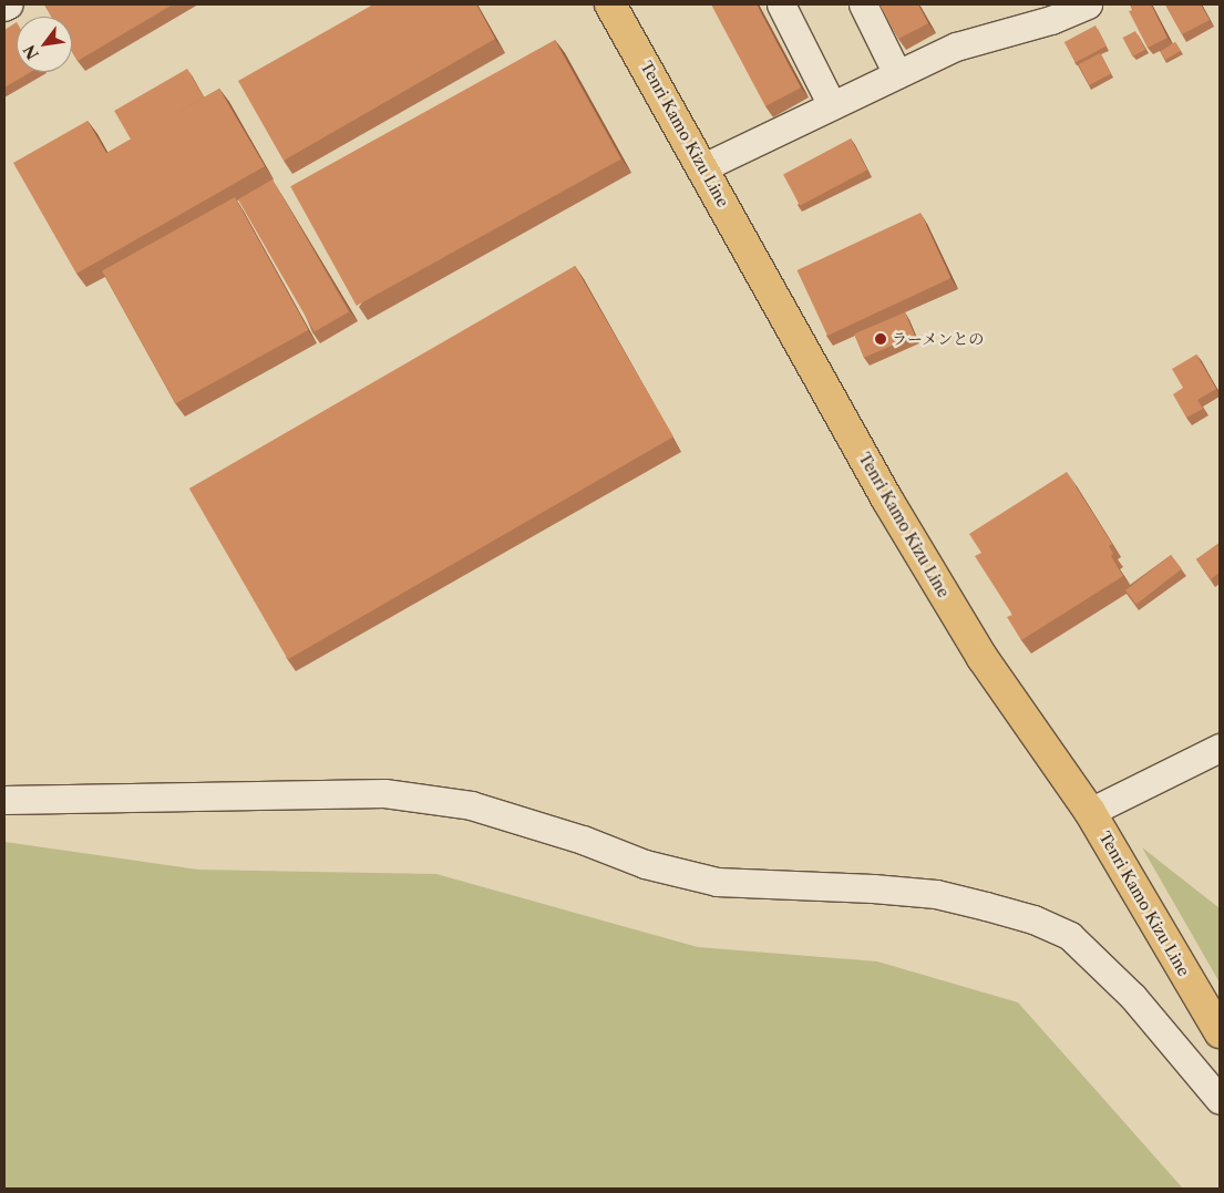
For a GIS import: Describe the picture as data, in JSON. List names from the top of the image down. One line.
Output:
{"streets":{"main road":["Tenri Kamo Kizu Line"]},"places":["ラーメンとの"],"north":"bottom left"}
